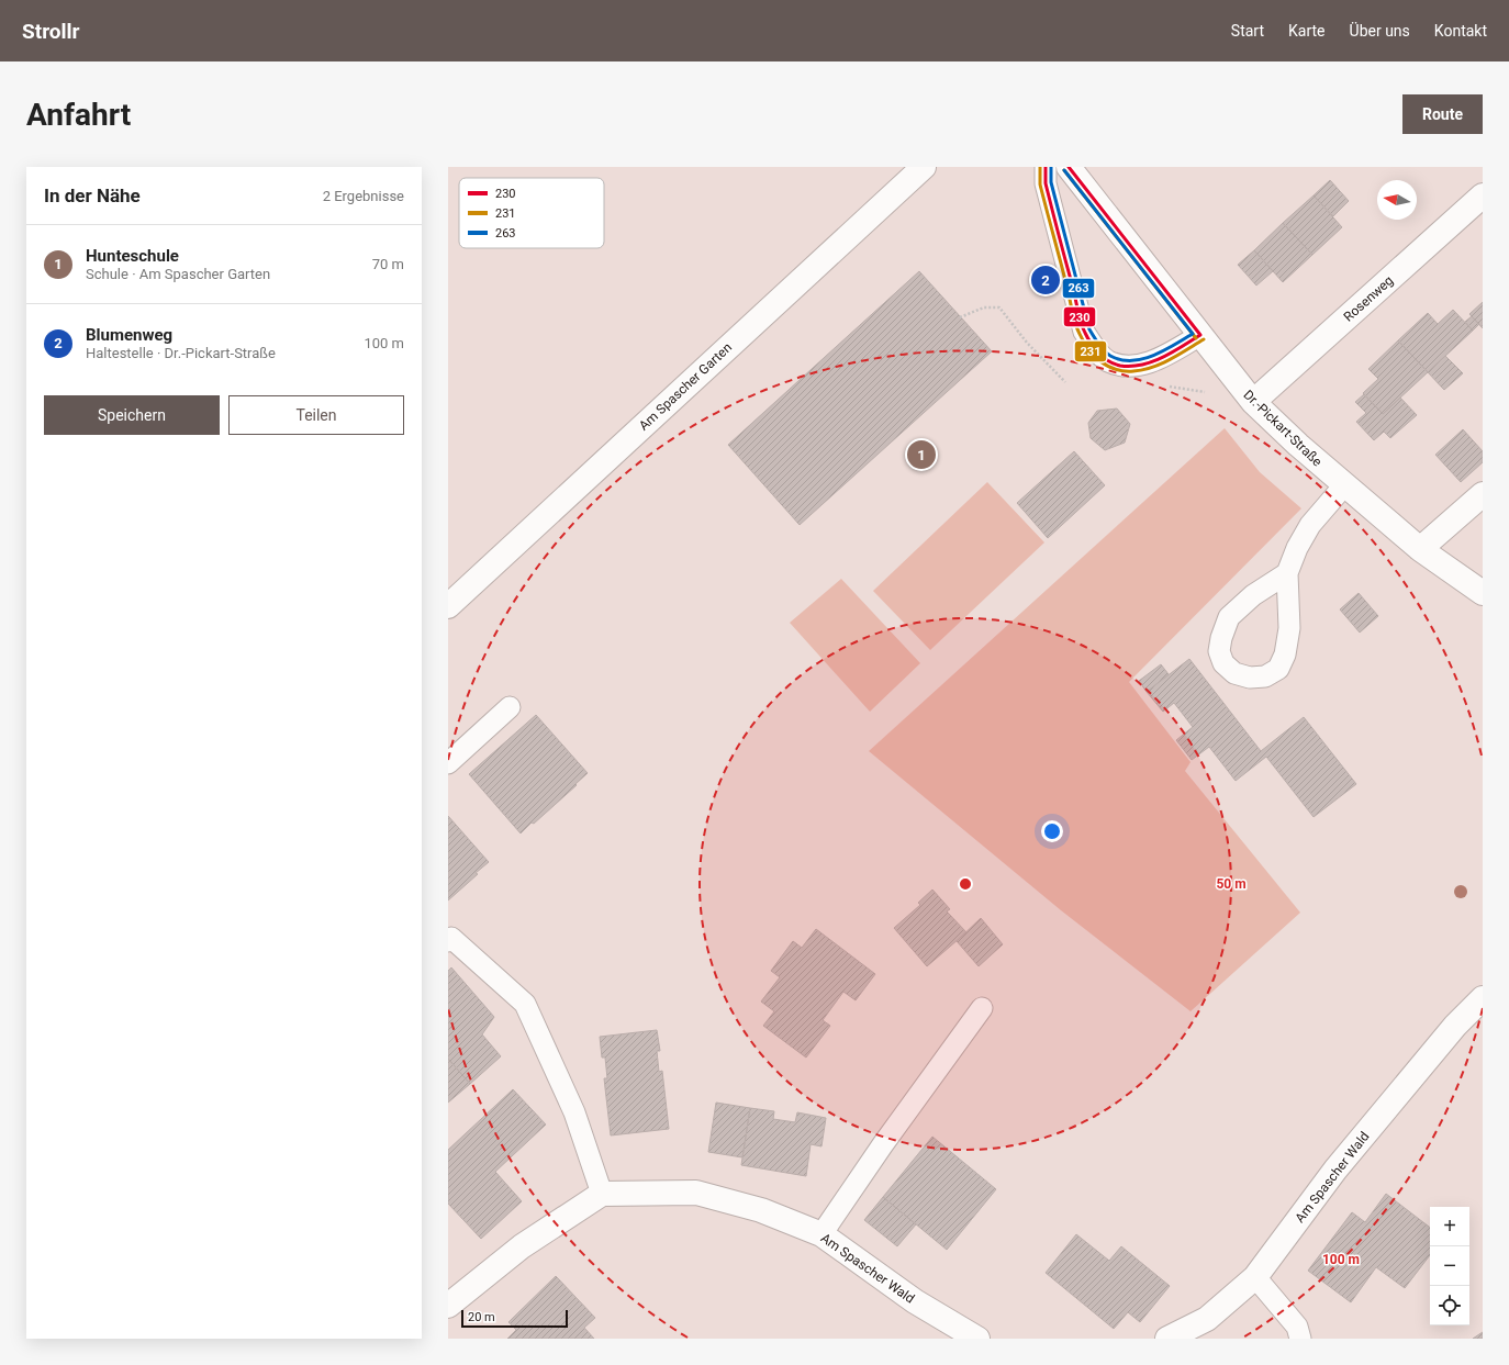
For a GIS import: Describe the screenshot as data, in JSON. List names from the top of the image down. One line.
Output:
{"streets":{"street":["Rosenweg","Am Spascher Garten","Dr.-Pickart-Straße","Am Spascher Wald"]},"crossings":[["Rosenweg","Dr.-Pickart-Straße"]],"lines":["transit line 230","transit line 231","transit line 263"],"legend":["230","231","263"],"scale_bar":"20 m","north":"left","page":{"header":"Strollr","nav":["Start","Karte","Über uns","Kontakt"],"buttons":["Route",["Speichern","Teilen"]],"title":"Anfahrt","heading":["In der Nähe","2 Ergebnisse"],"list":[{"mark":"1","name":"Hunteschule","note":"Schule · Am Spascher Garten","value":"70 m"},{"mark":"2","name":"Blumenweg","note":"Haltestelle · Dr.-Pickart-Straße","value":"100 m"}],"pins":["2","1"],"map_buttons":["+","−"],"scale":"20 m"},"rings":["50 m","100 m"]}
